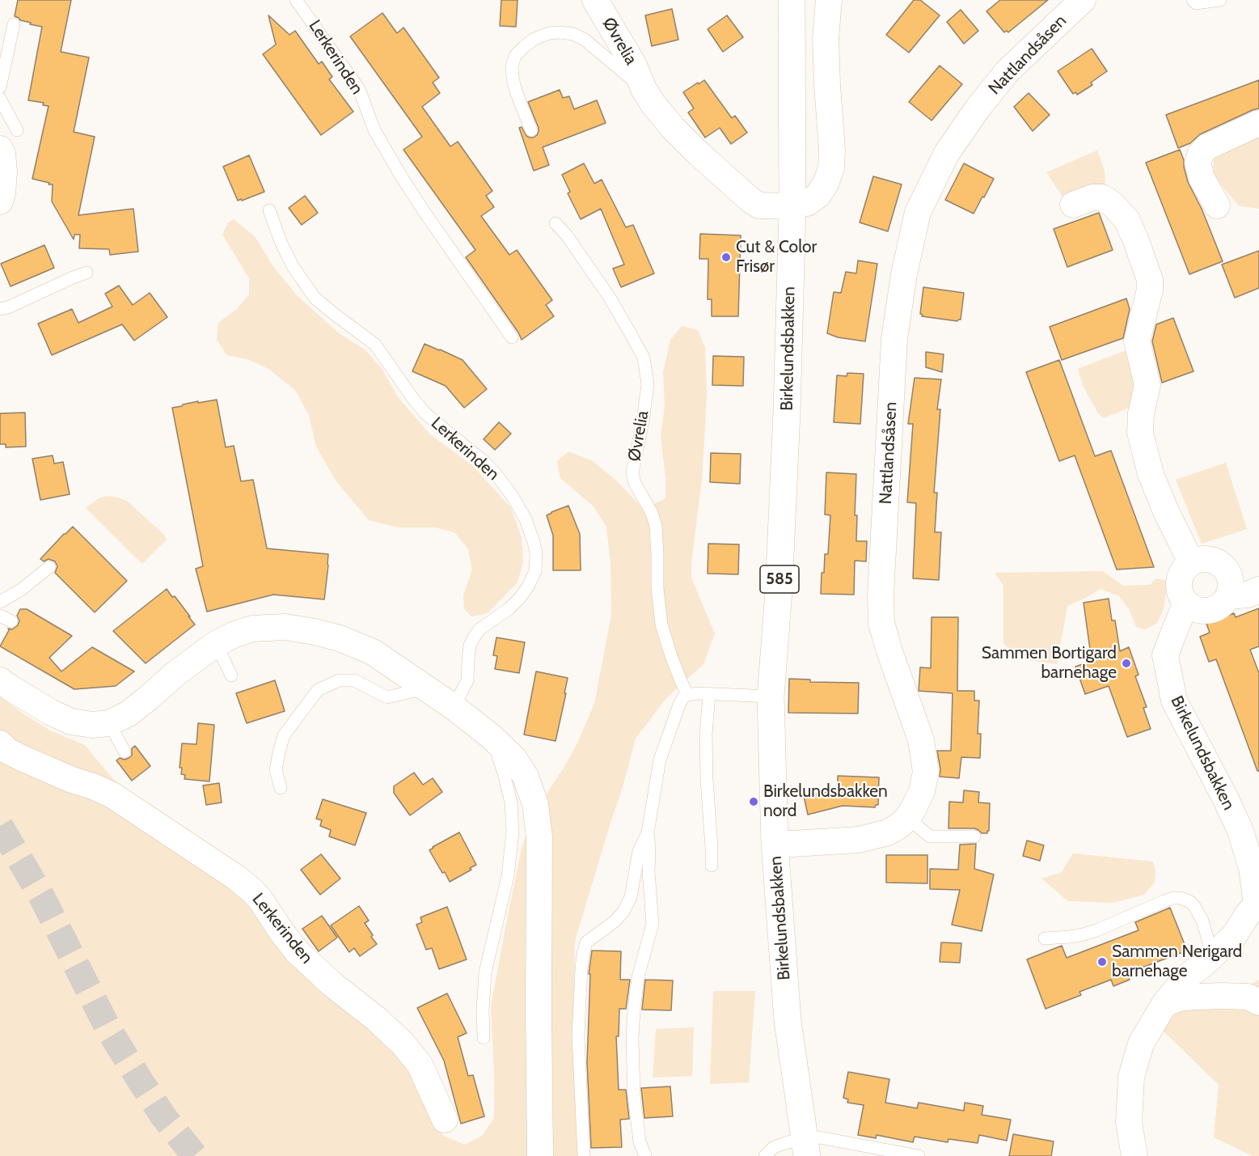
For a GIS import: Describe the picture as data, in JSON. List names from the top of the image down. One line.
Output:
{"streets":{"main road":["Birkelundsbakken","585"],"street":["Øvrelia","Nattlandsåsen","Lerkerinden"]},"crossings":[["Øvrelia","Birkelundsbakken"],["Nattlandsåsen","Birkelundsbakken"]],"places":["Cut & Color Frisør","Sammen Bortigard barnehage","Birkelundsbakken nord","Sammen Nerigard barnehage"]}
